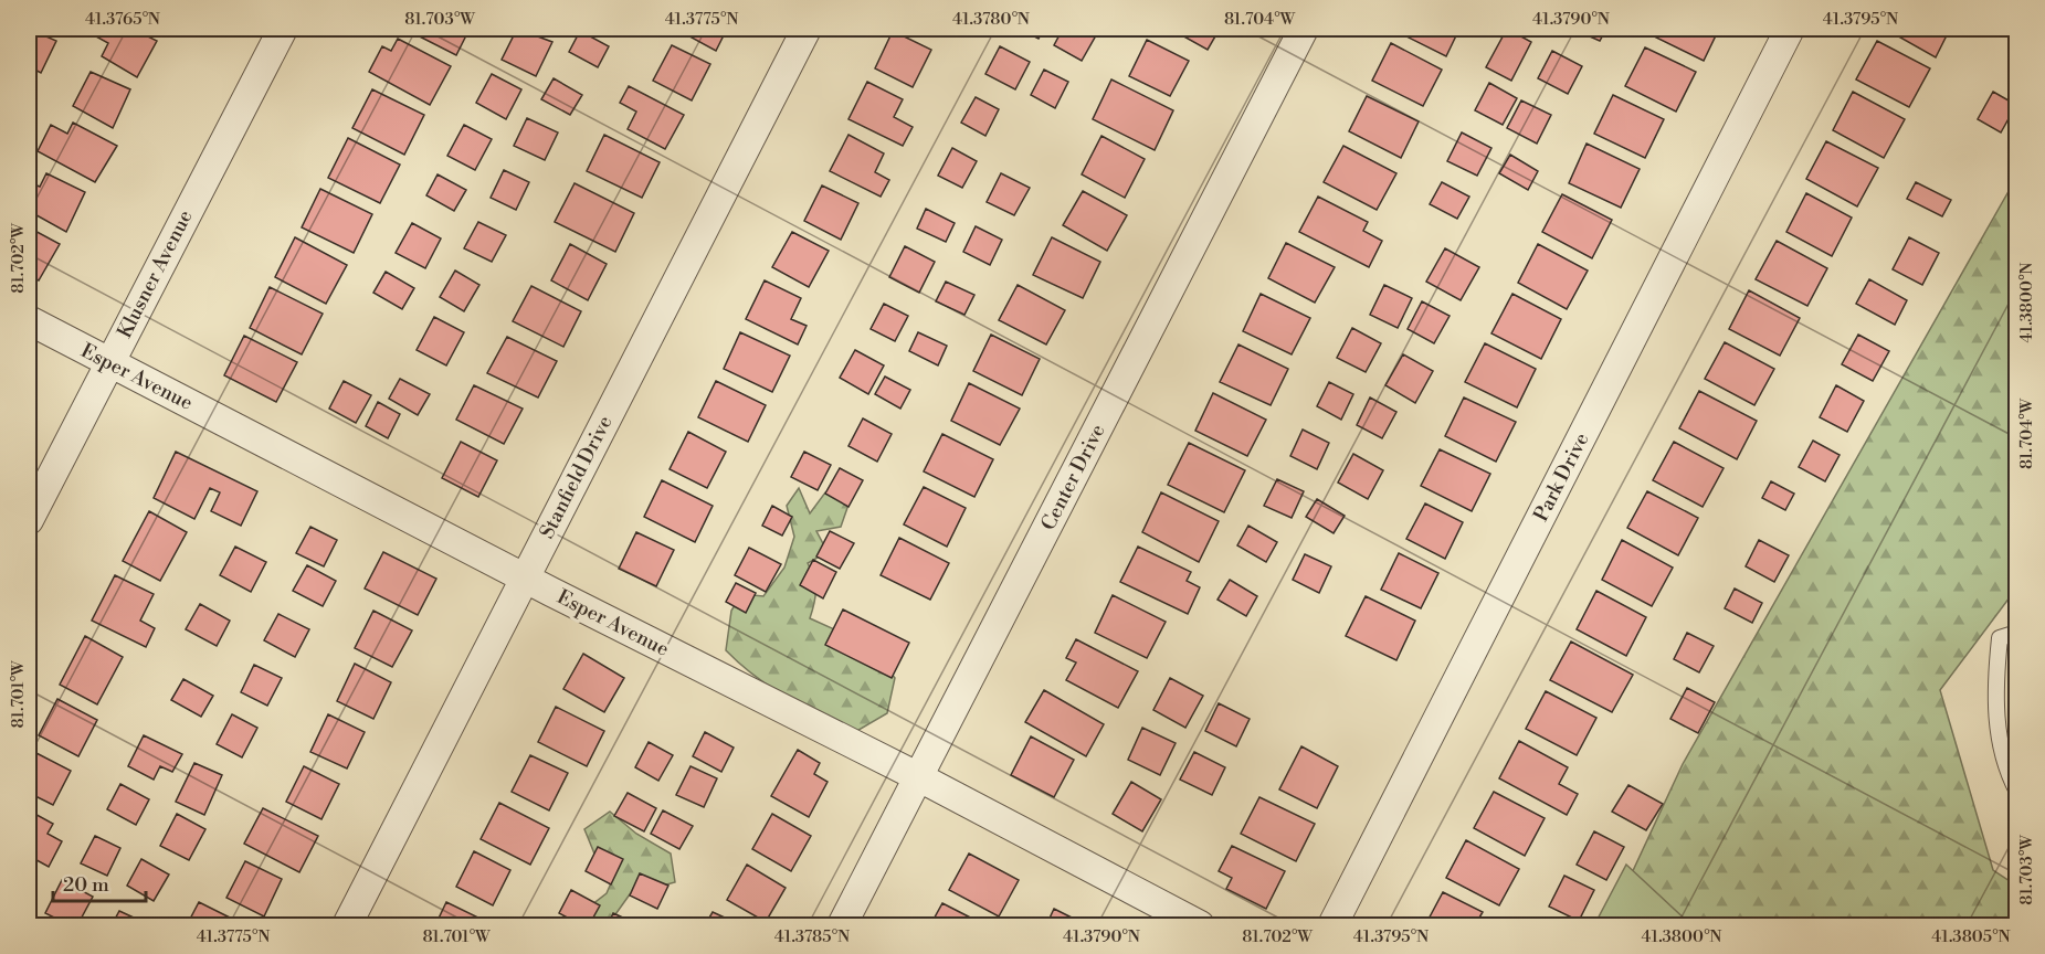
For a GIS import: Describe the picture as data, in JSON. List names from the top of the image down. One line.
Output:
{"streets":{"street":["Klusner Avenue","Esper Avenue","Stanfield Drive","Center Drive","Park Drive"]},"crossings":[["Klusner Avenue","Esper Avenue"],["Esper Avenue","Stanfield Drive"],["Esper Avenue","Center Drive"]],"scale_bar":"20 m","coordinates":["41.3765°N","81.703°W","41.3775°N","41.3780°N","81.704°W","41.3790°N","41.3795°N","81.702°W","41.3800°N","81.701°W","41.3785°N","41.3805°N"]}
